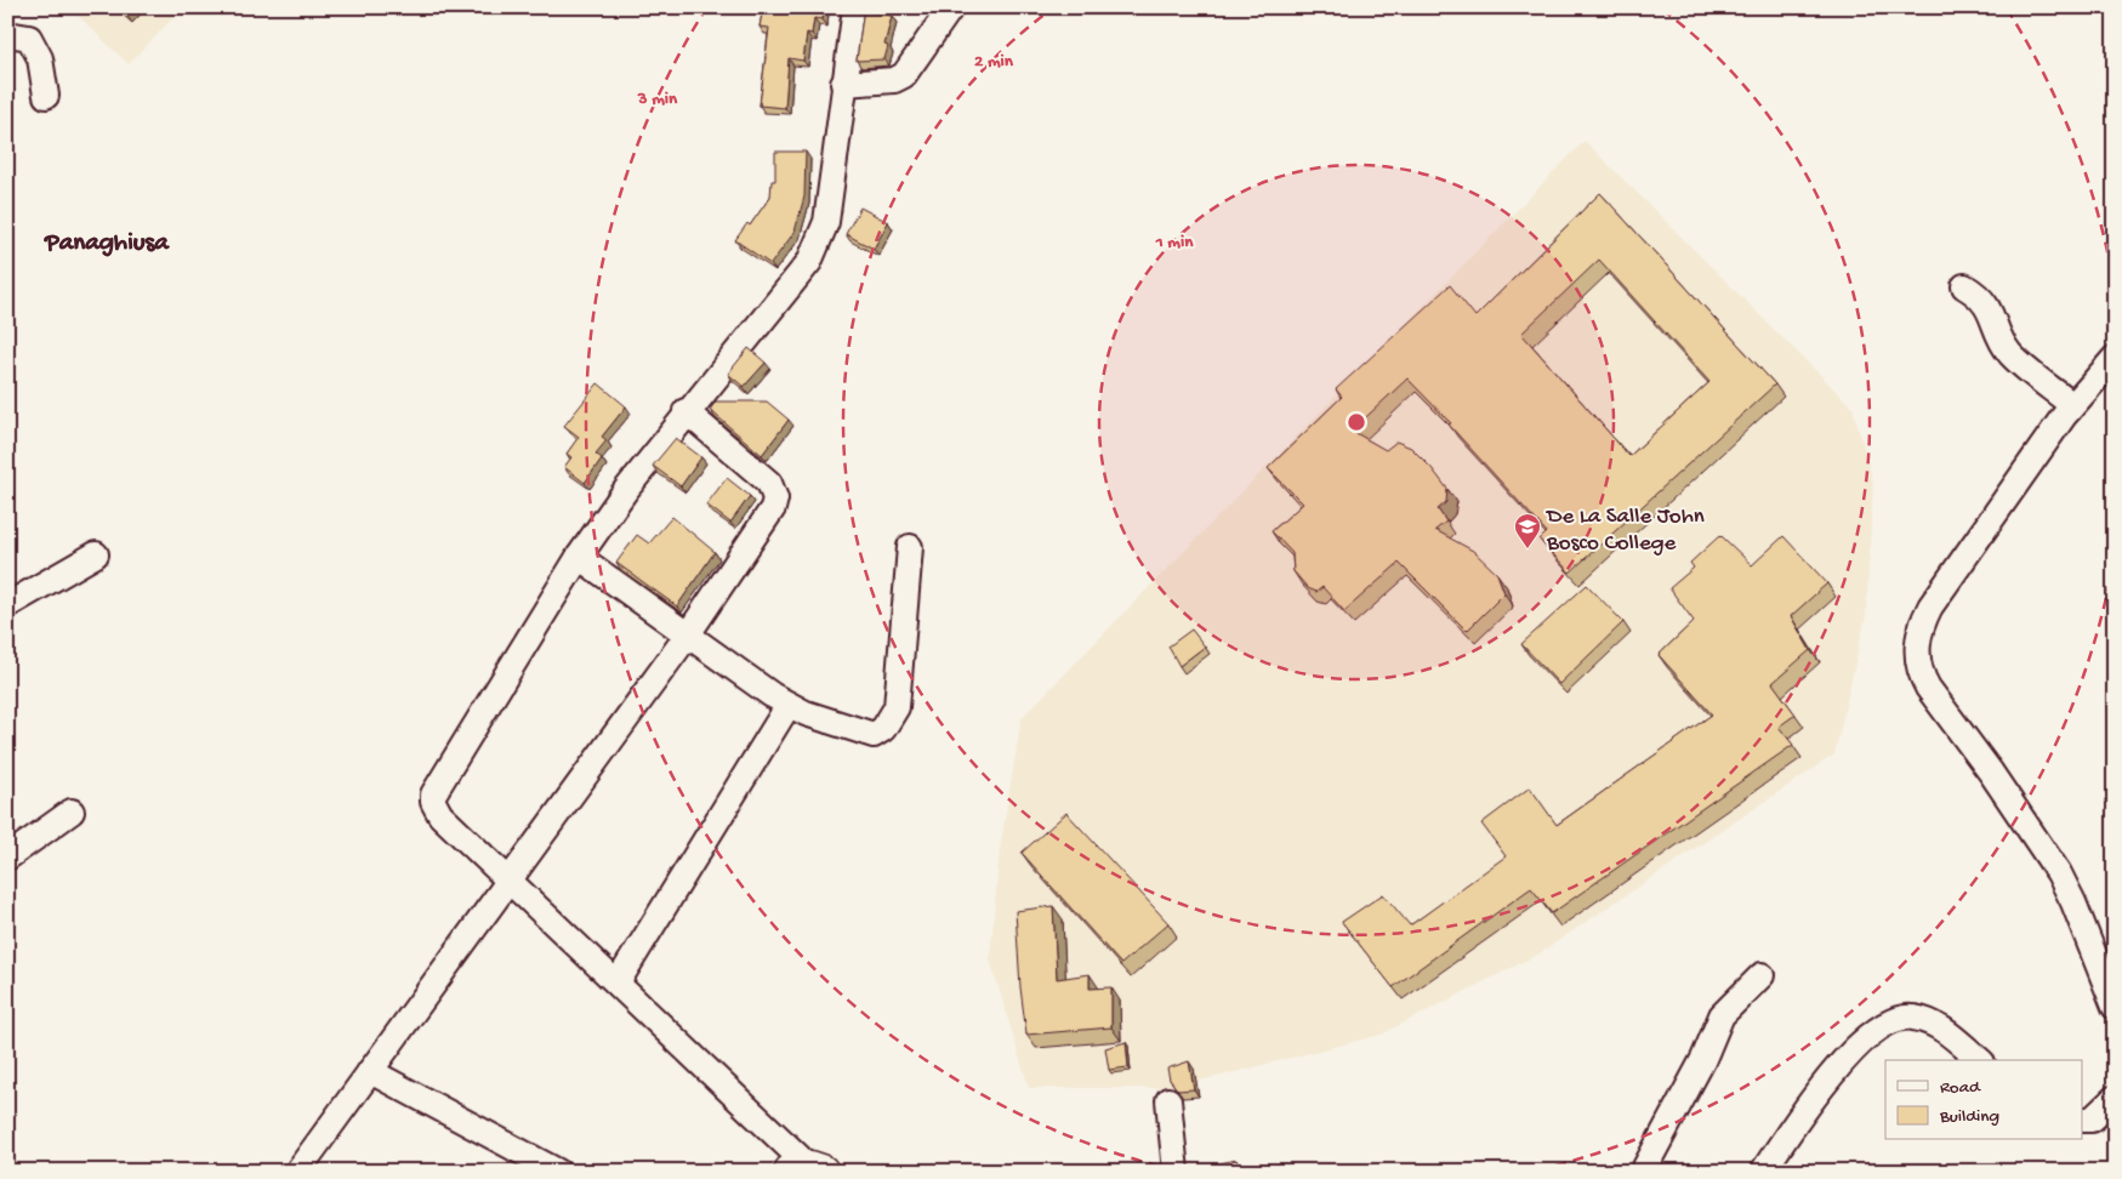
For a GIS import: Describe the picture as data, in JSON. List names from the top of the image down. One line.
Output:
{"districts":["Panaghiusa"],"places":{"school or university":["De La Salle John Bosco College"]},"legend":["Road","Building"],"rings":["2 min","3 min","1 min"]}
